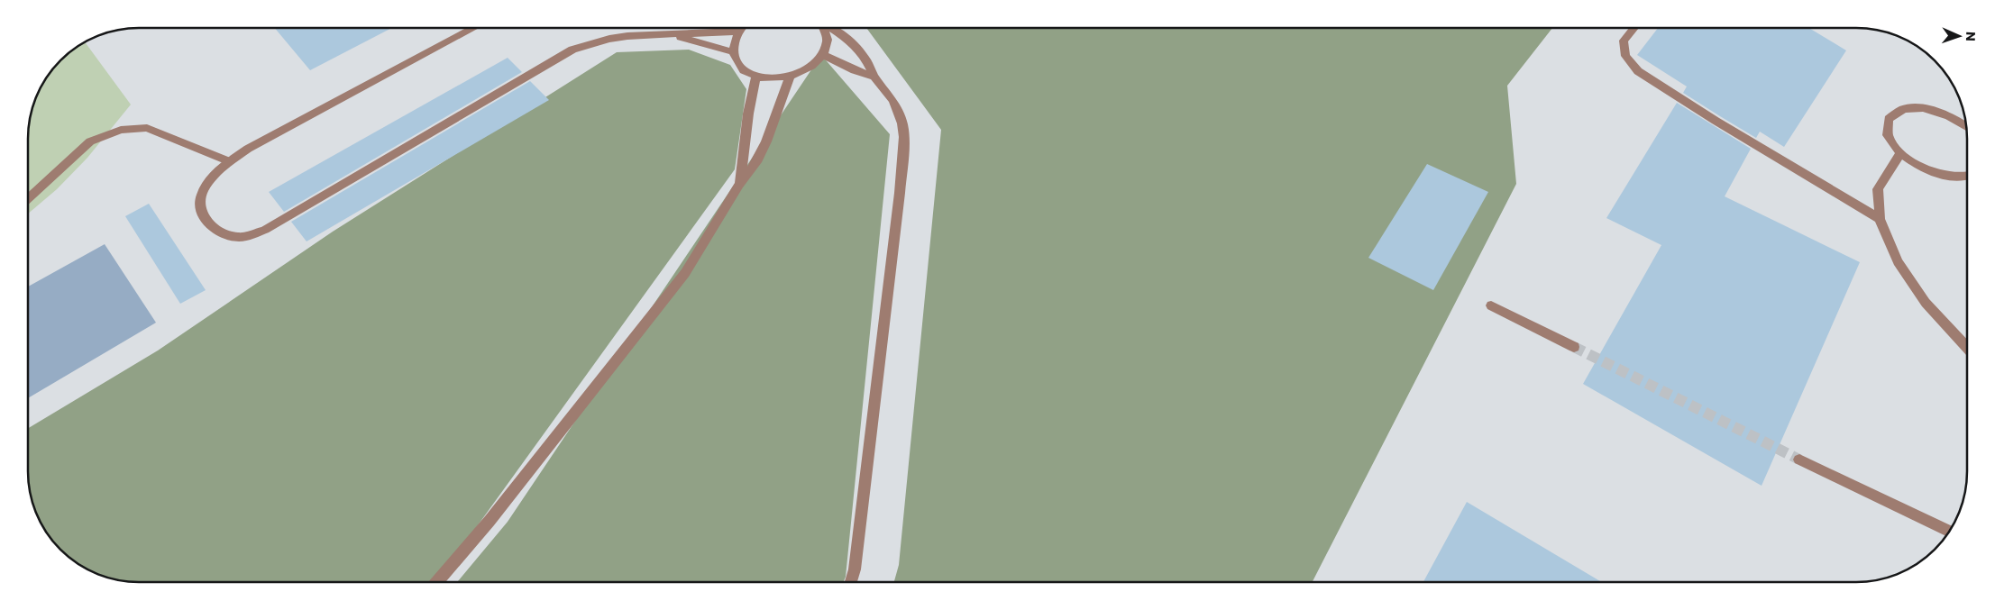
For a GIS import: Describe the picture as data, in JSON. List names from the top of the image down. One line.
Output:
{"north":"right"}
